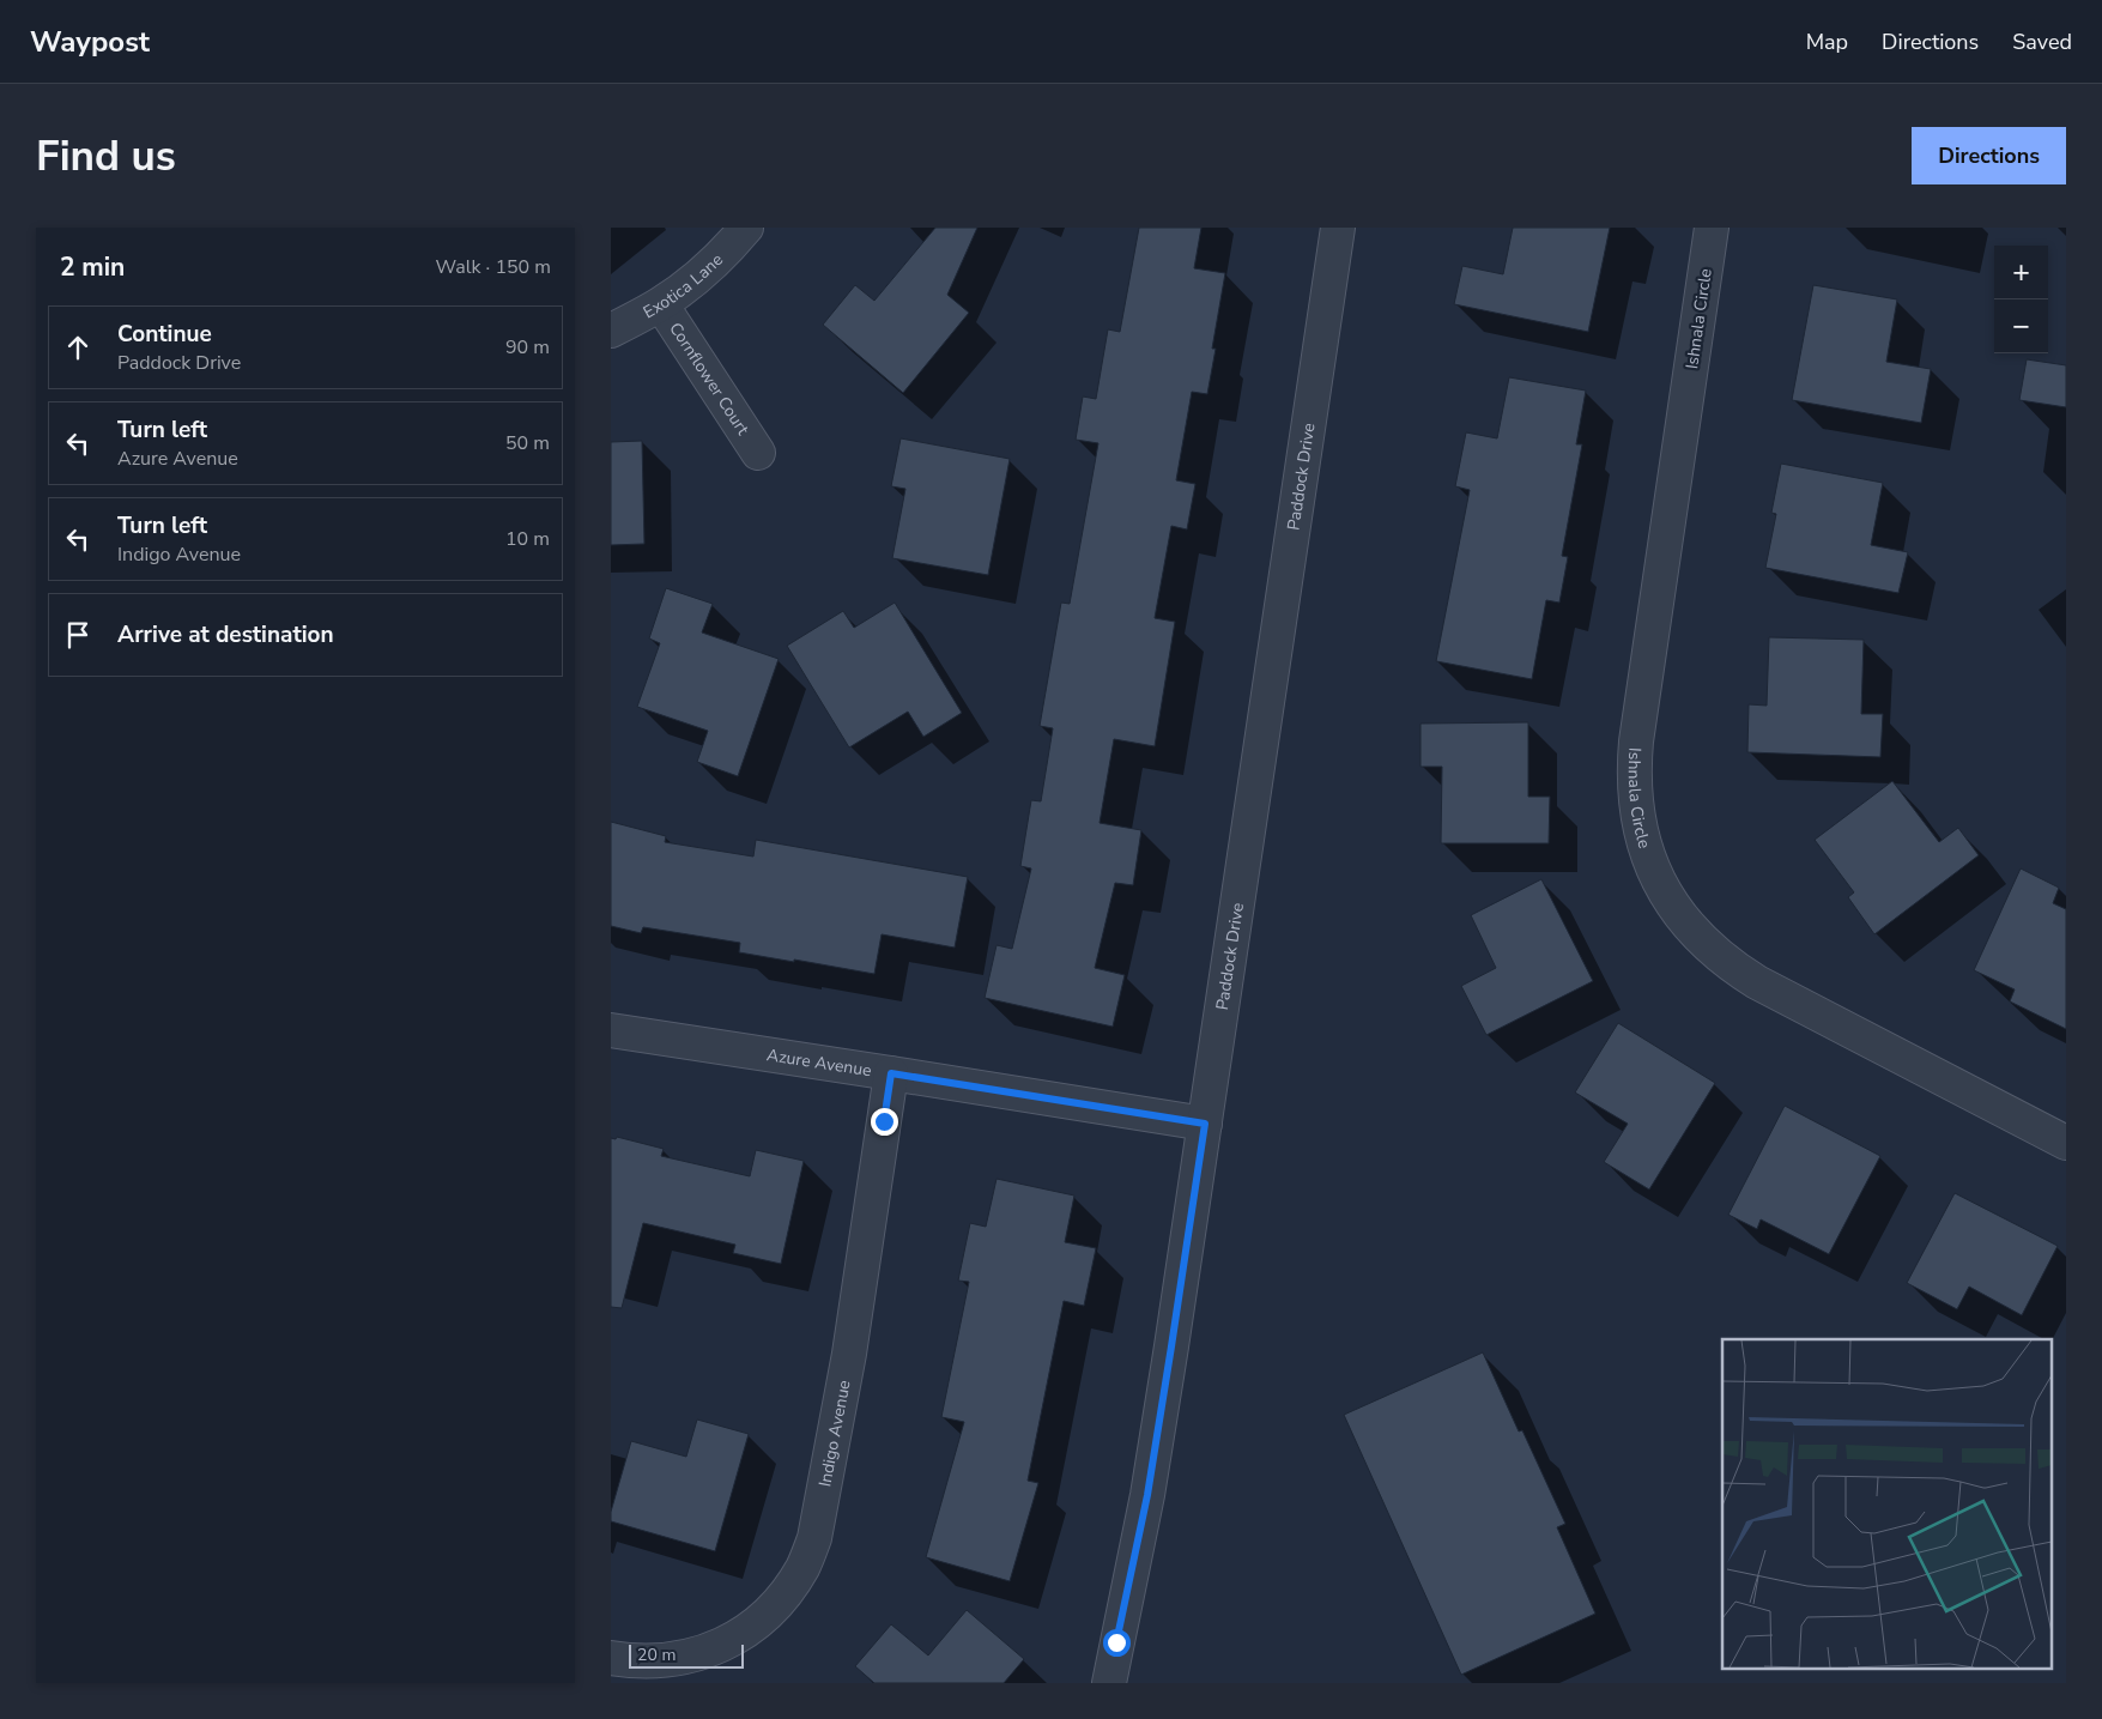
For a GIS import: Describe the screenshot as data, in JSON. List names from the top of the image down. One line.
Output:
{"streets":{"street":["Exotica Lane","Ishnala Circle","Cornflower Court","Paddock Drive","Azure Avenue","Indigo Avenue"]},"crossings":[["Exotica Lane","Cornflower Court"],["Paddock Drive","Azure Avenue"],["Azure Avenue","Indigo Avenue"]],"scale_bar":"20 m","page":{"header":"Waypost","nav":["Map","Directions","Saved"],"buttons":"Directions","title":"Find us","heading":["2 min","Walk · 150 m"],"map_buttons":["+","−"],"list":[["Continue","Paddock Drive","90 m"],["Turn left","Azure Avenue","50 m"],["Turn left","Indigo Avenue","10 m"],"Arrive at destination"],"scale":"20 m"}}
